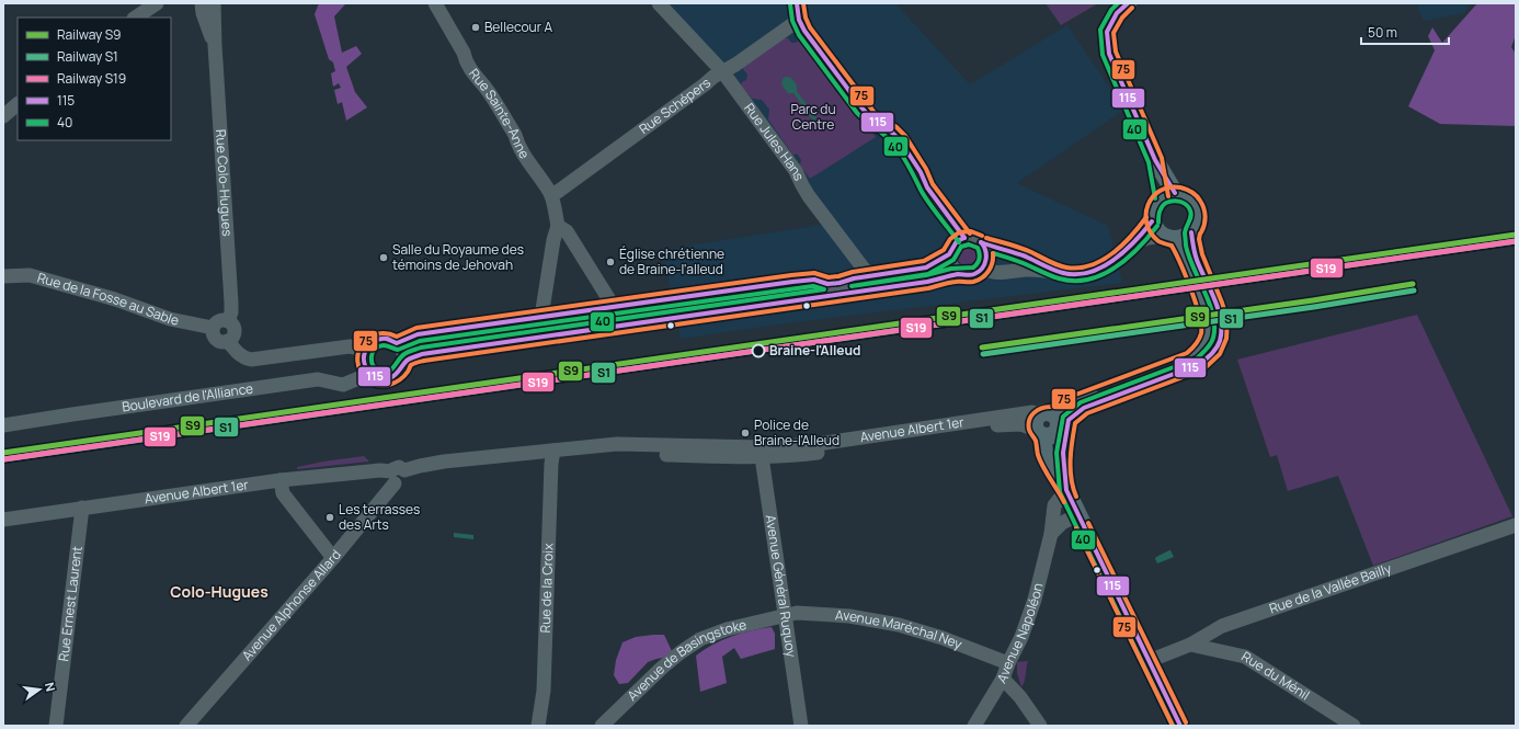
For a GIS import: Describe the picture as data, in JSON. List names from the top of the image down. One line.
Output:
{"streets":{"street":["Rue Schépers","Rue Sainte-Anne","Rue Jules Hans","Rue Colo-Hugues","Rue de la Fosse au Sable","Boulevard de l'Alliance","Avenue Albert 1er","Avenue Général Ruquoy","Rue de la Croix","Rue de la Vallée Bailly","Rue Ernest Laurent","Avenue Alphonse Allard","Avenue Maréchal Ney","Avenue Napoléon","Avenue de Basingstoke","Rue du Ménil"]},"crossings":[["Rue Schépers","Rue Sainte-Anne"],["Rue Schépers","Rue Jules Hans"],["Rue Colo-Hugues","Rue de la Fosse au Sable"],["Avenue Albert 1er","Avenue Général Ruquoy"],["Avenue Albert 1er","Rue de la Croix"],["Avenue Albert 1er","Rue Ernest Laurent"],["Avenue Albert 1er","Avenue Alphonse Allard"],["Avenue Général Ruquoy","Avenue Maréchal Ney"],["Avenue Général Ruquoy","Avenue de Basingstoke"],["Rue de la Vallée Bailly","Rue du Ménil"],["Avenue Maréchal Ney","Avenue Napoléon"],["Avenue Maréchal Ney","Avenue de Basingstoke"]],"districts":["Colo-Hugues"],"parks":["Parc du Centre"],"places":["Bellecour A","Salle du Royaume des témoins de Jehovah","Église chrétienne de Braine-l'alleud","Braine-l'Alleud","Police de Braine-l'Alleud","Les terrasses des Arts"],"lines":["transit line 115","transit line 40","transit line 75","rail line S9","rail line S1","rail line S19"],"legend":["Railway S9","Railway S1","Railway S19","115","40"],"scale_bar":"50 m","north":"right"}
